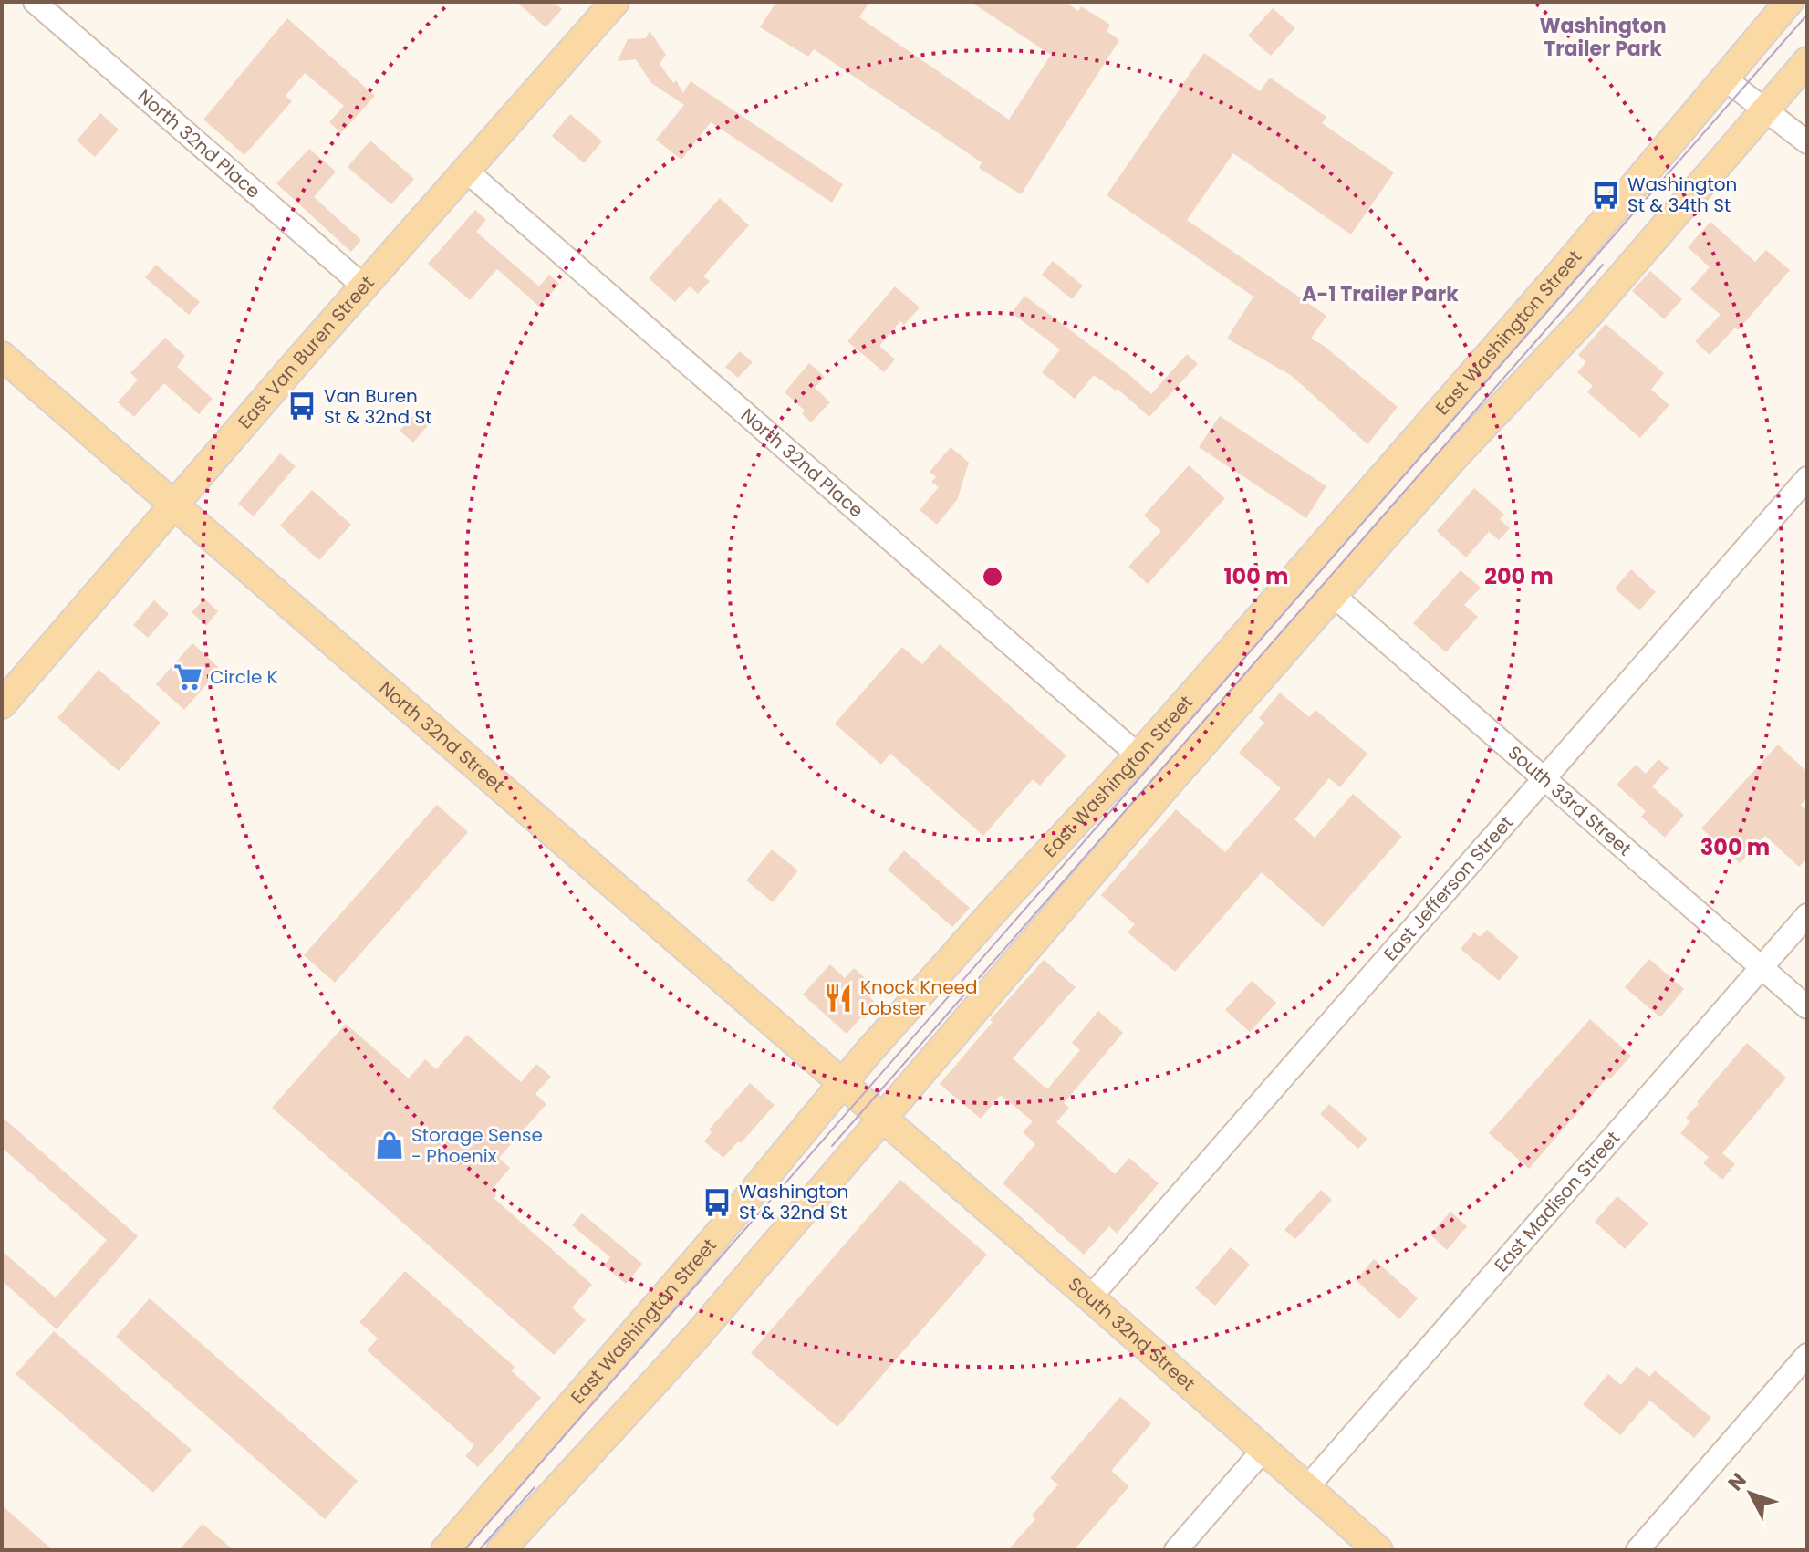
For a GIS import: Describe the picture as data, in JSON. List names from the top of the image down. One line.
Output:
{"streets":{"main road":["East Washington Street","East Van Buren Street","North 32nd Street","South 32nd Street"],"street":["North 32nd Place","South 33rd Street","East Jefferson Street","East Madison Street"]},"crossings":[["North 32nd Place","East Washington Street"],["North 32nd Place","East Van Buren Street"],["East Washington Street","North 32nd Street"],["East Van Buren Street","North 32nd Street"],["North 32nd Street","South 32nd Street"],["South 33rd Street","East Jefferson Street"],["South 33rd Street","East Madison Street"],["East Jefferson Street","South 32nd Street"],["East Madison Street","South 32nd Street"]],"districts":["Washington Trailer Park","A-1 Trailer Park"],"places":{"bus stop":["Washington St & 34th St","Van Buren St & 32nd St","Washington St & 32nd St"],"supermarket":["Circle K"],"restaurant":["Knock Kneed Lobster"],"shop":["Storage Sense - Phoenix"]},"north":"top left","rings":["100 m","200 m","300 m"]}
